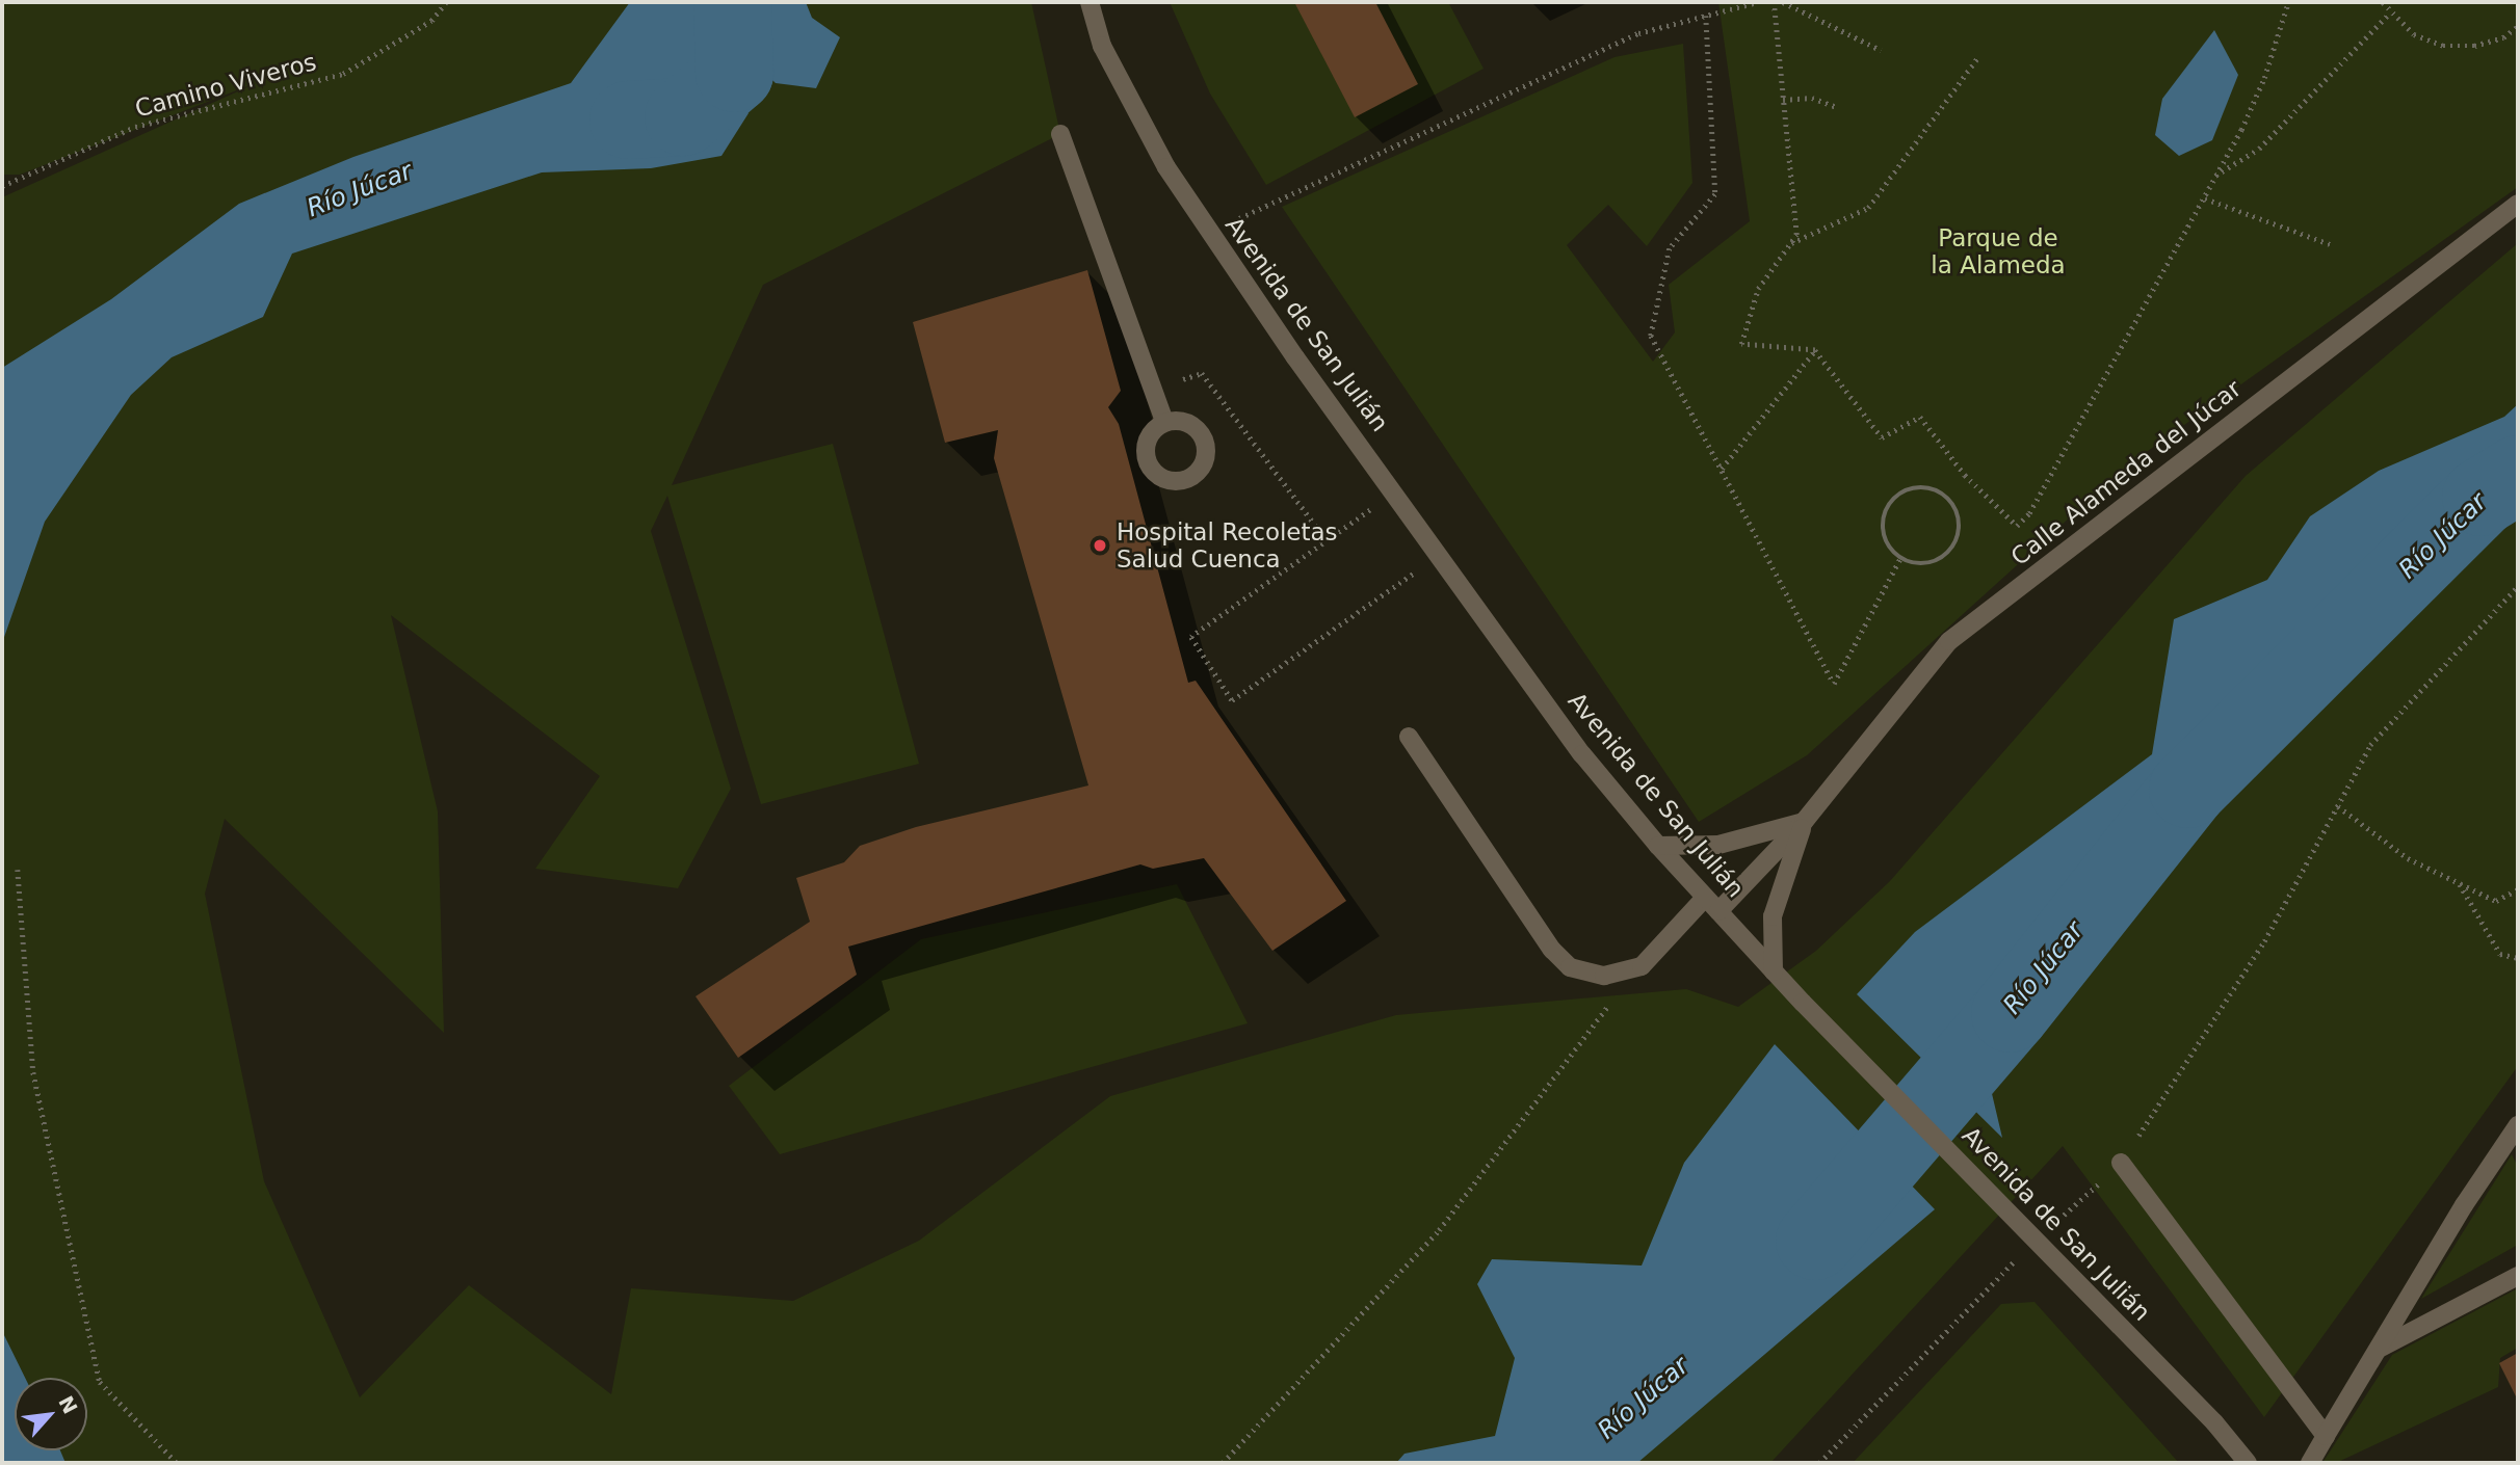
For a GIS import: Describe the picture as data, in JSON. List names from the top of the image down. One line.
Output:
{"streets":{"street":["Avenida de San Julián","Calle Alameda del Júcar"],"path":["Camino Viveros"]},"crossings":[["Avenida de San Julián","Calle Alameda del Júcar"]],"water":["Río Júcar"],"parks":["Parque de la Alameda"],"places":["Hospital Recoletas Salud Cuenca"],"north":"top right"}
